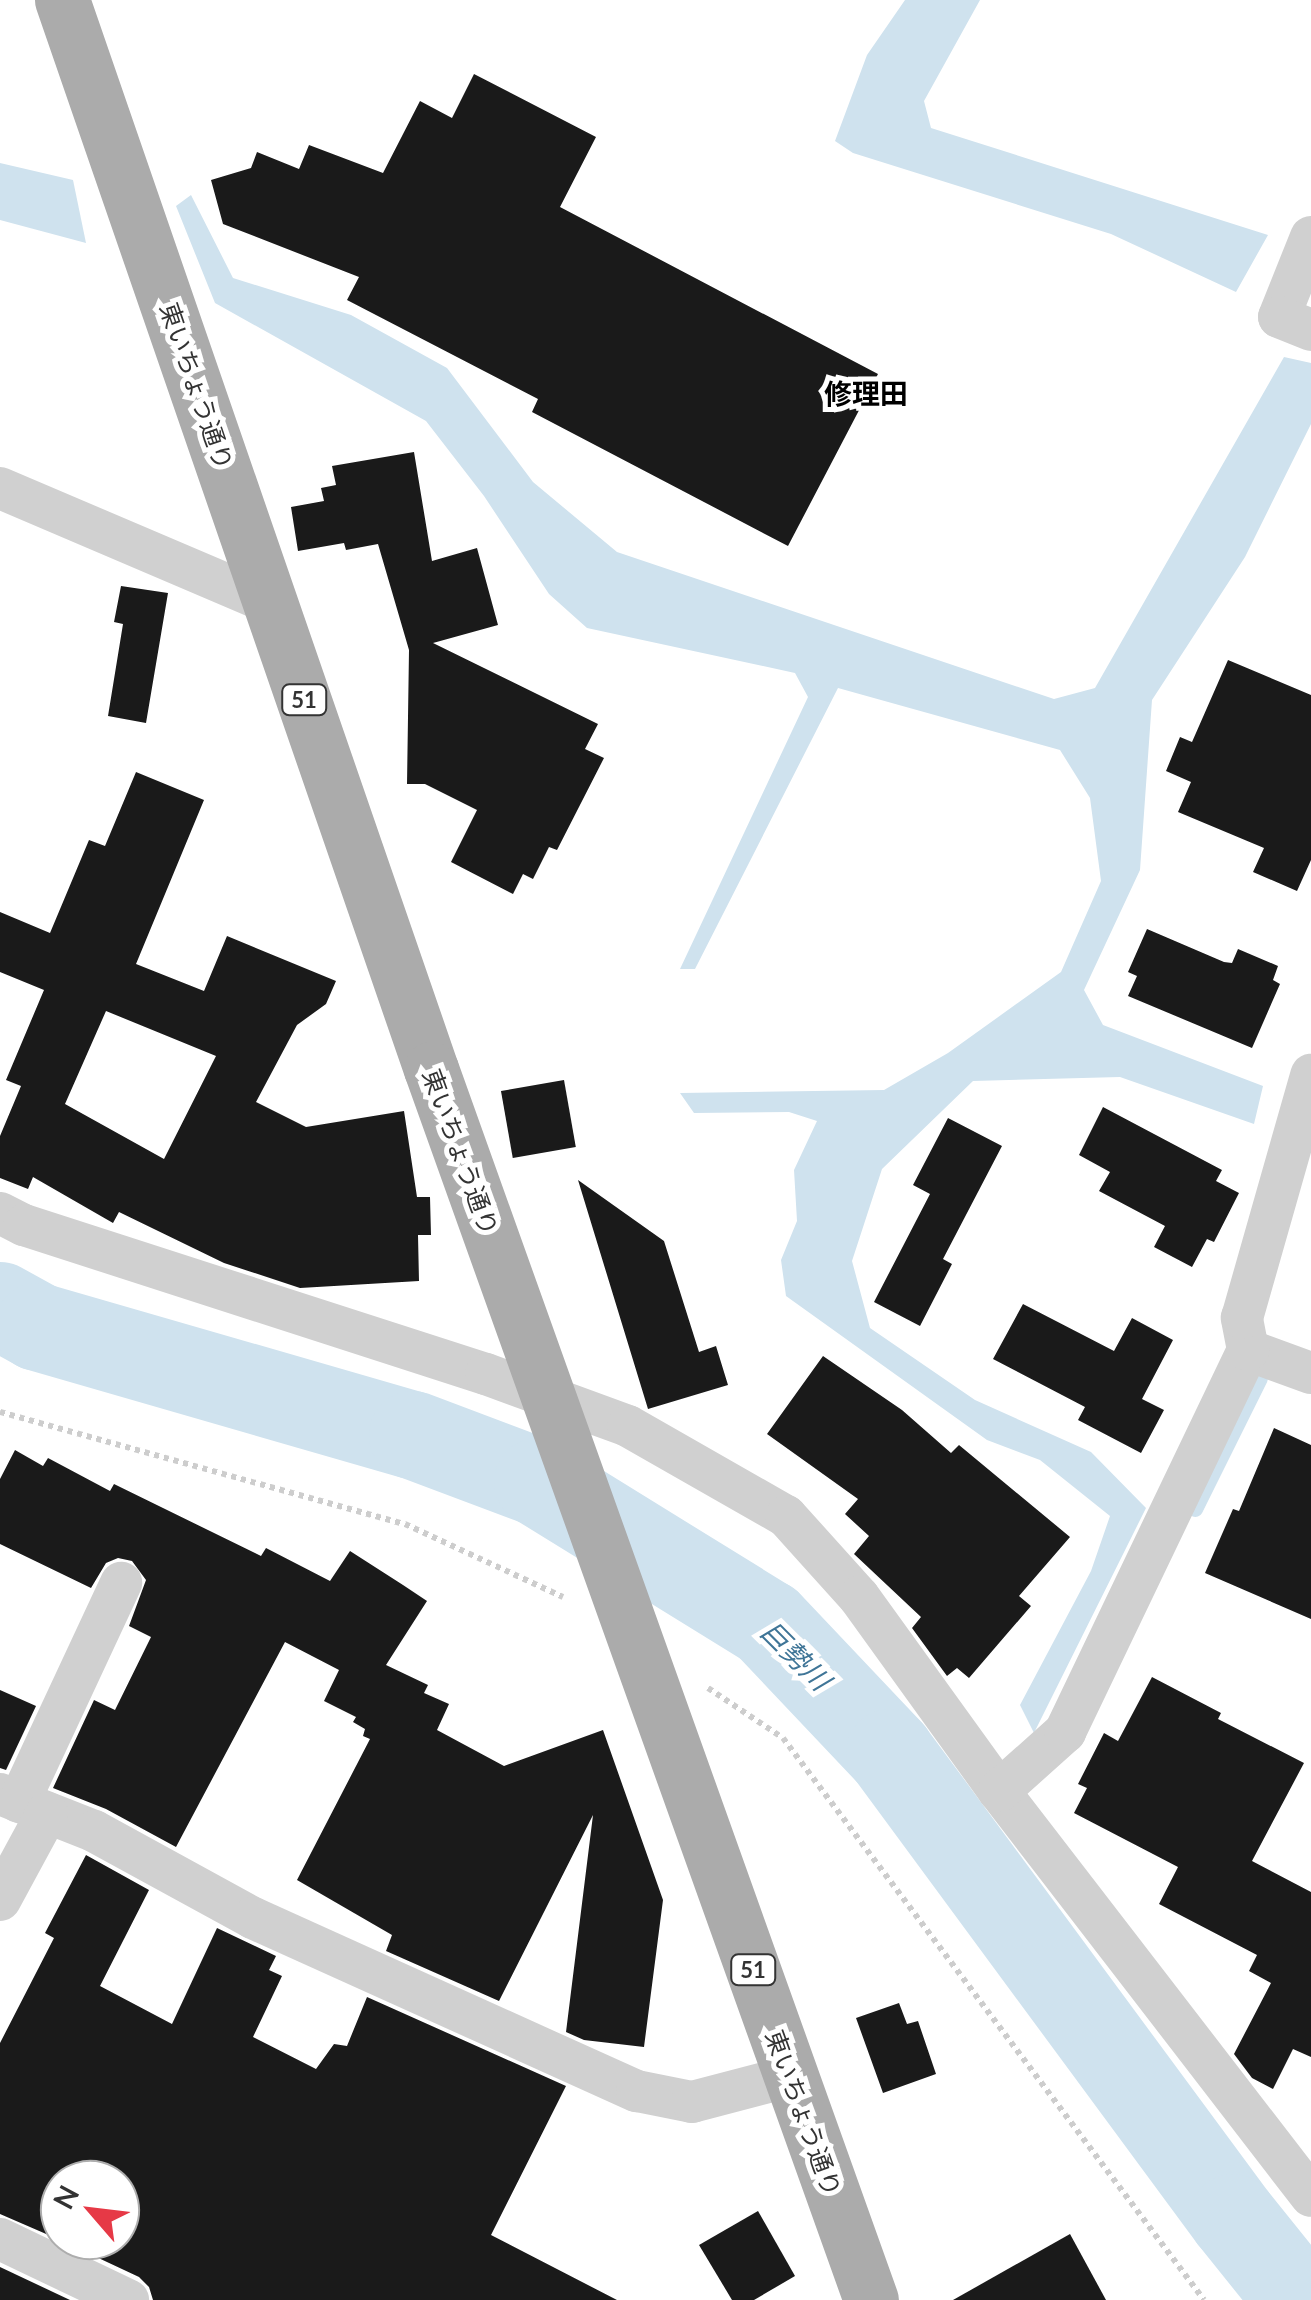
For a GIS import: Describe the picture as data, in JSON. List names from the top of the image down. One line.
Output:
{"streets":{"main road":["東いちょう通り","51"]},"districts":["修理田"],"water":["巨勢川"],"north":"top left"}
